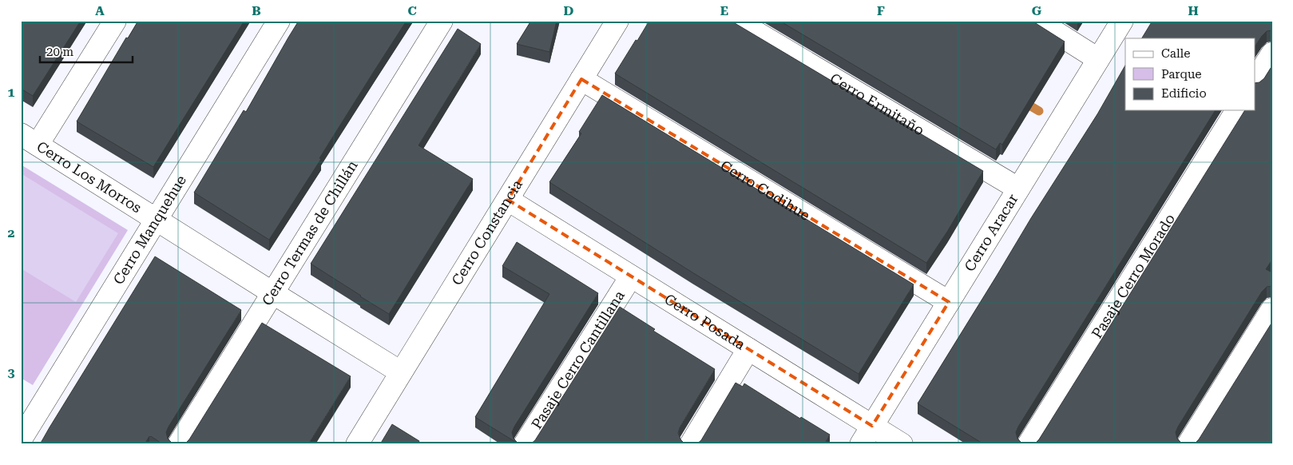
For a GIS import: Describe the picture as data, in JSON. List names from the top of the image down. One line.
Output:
{"streets":{"street":["Cerro Ermitaño","Cerro Los Morros","Cerro Codihue","Cerro Manquehue","Cerro Termas de Chillán","Cerro Constancia","Cerro Aracar","Pasaje Cerro Morado","Cerro Posada","Pasaje Cerro Cantillana"]},"crossings":[["Cerro Ermitaño","Cerro Aracar"],["Cerro Los Morros","Cerro Manquehue"],["Cerro Los Morros","Cerro Termas de Chillán"],["Cerro Los Morros","Cerro Constancia"],["Cerro Codihue","Cerro Constancia"],["Cerro Codihue","Cerro Aracar"],["Cerro Constancia","Cerro Posada"],["Cerro Aracar","Cerro Posada"],["Cerro Posada","Pasaje Cerro Cantillana"]],"legend":["Calle","Parque","Edificio"],"scale_bar":"20 m","grid":{"columns":["A","B","C","D","E","F","G","H"],"rows":["1","2","3"]}}
